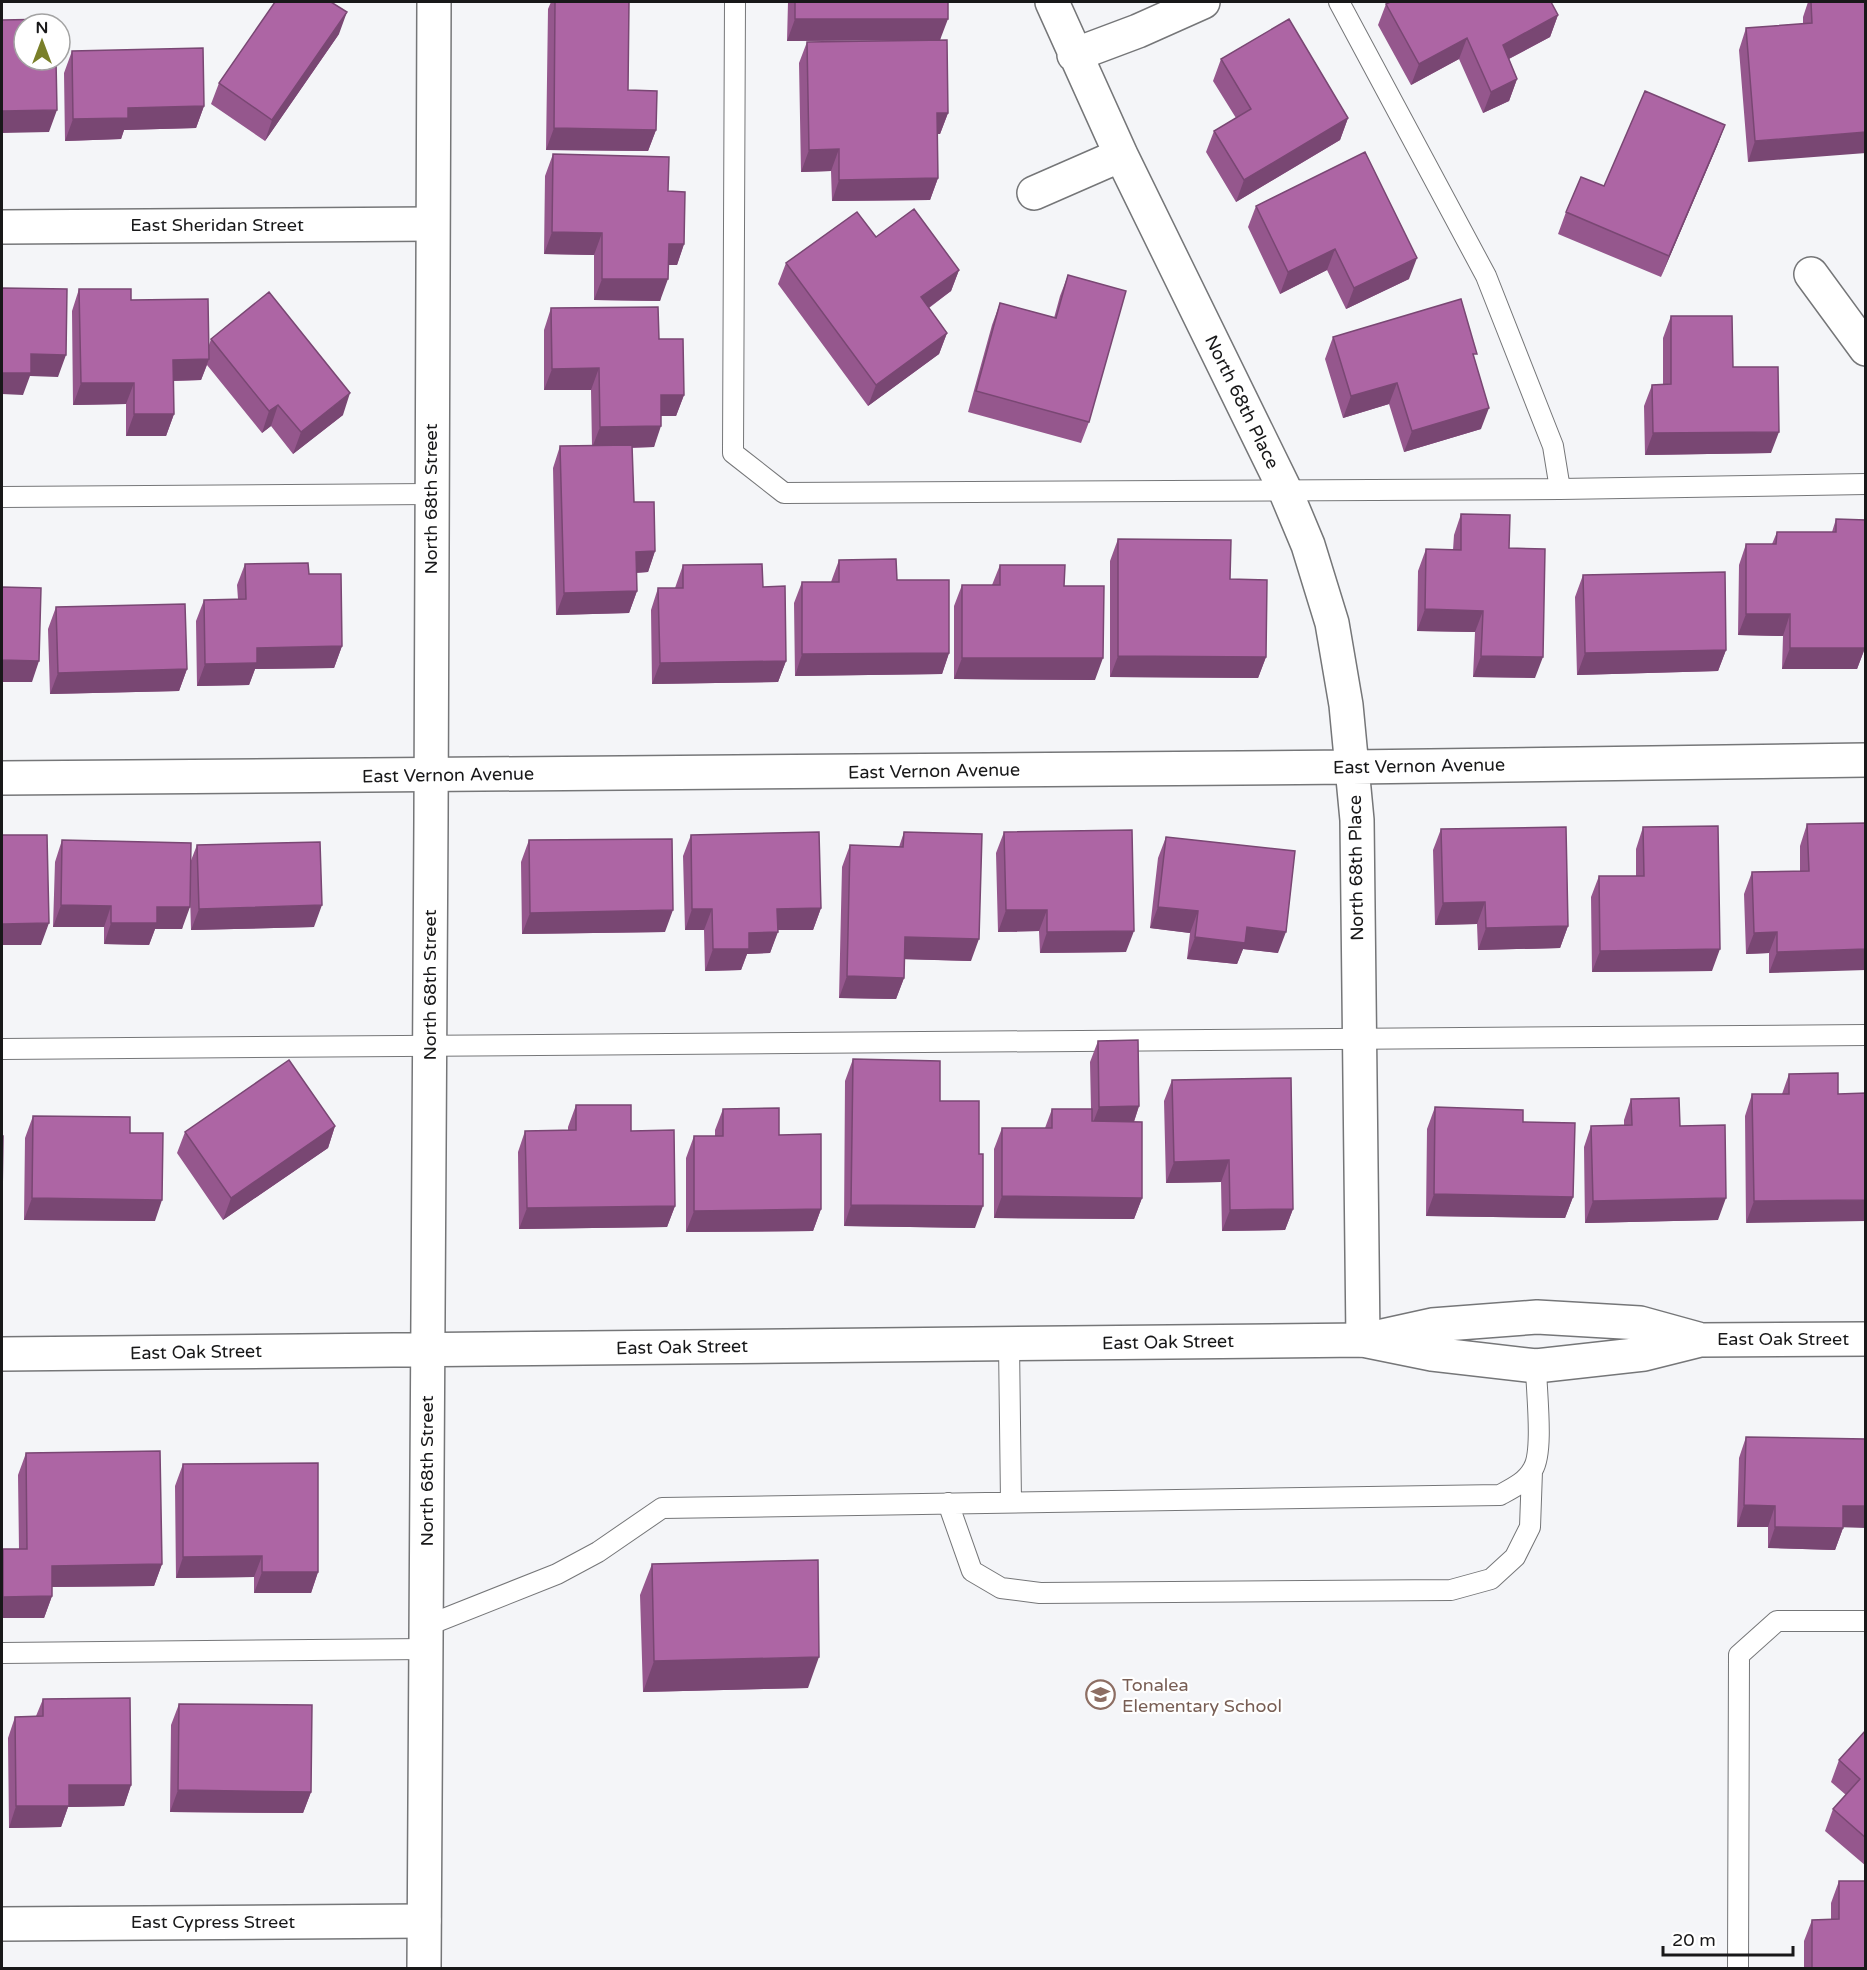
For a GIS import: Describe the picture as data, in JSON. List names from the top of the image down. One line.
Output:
{"streets":{"street":["East Sheridan Street","North 68th Place","North 68th Street","East Vernon Avenue","East Oak Street","East Cypress Street"]},"crossings":[["East Sheridan Street","North 68th Street"],["North 68th Place","East Vernon Avenue"],["North 68th Place","East Oak Street"],["North 68th Street","East Vernon Avenue"],["North 68th Street","East Oak Street"],["North 68th Street","East Cypress Street"]],"places":{"school or university":["Tonalea Elementary School"]},"scale_bar":"20 m","north":"top"}
